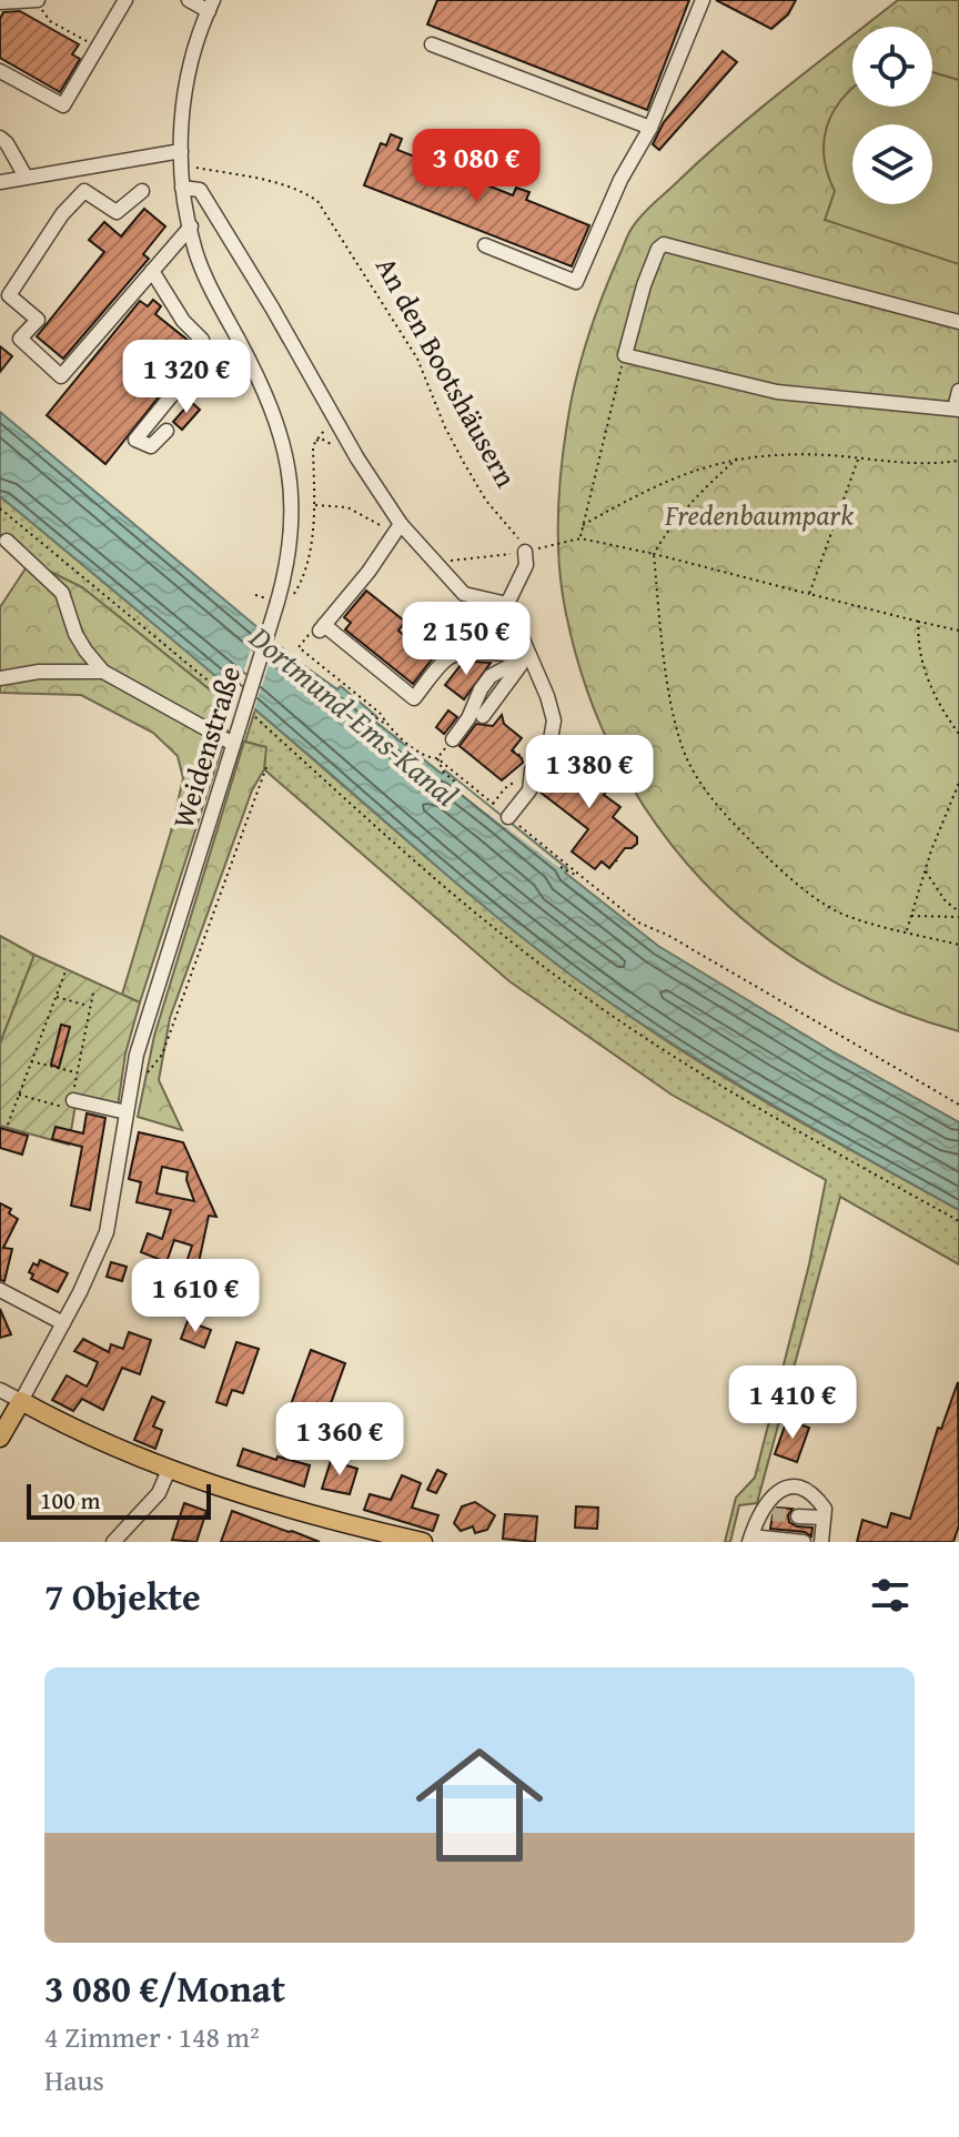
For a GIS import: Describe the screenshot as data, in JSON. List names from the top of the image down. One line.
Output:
{"streets":{"street":["Weidenstraße"],"path":["An den Bootshäusern"]},"crossings":[["An den Bootshäusern","Weidenstraße"]],"water":["Dortmund-Ems-Kanal"],"parks":["Fredenbaumpark"],"scale_bar":"100 m","page":{"price":["3 080 €","1 320 €","2 150 €","1 380 €","1 610 €","1 410 €","1 360 €"],"scale":"100 m","heading":"7 Objekte","list":[{"name":"3 080 €/Monat","note":"4 Zimmer · 148 m² · Haus"}]}}
